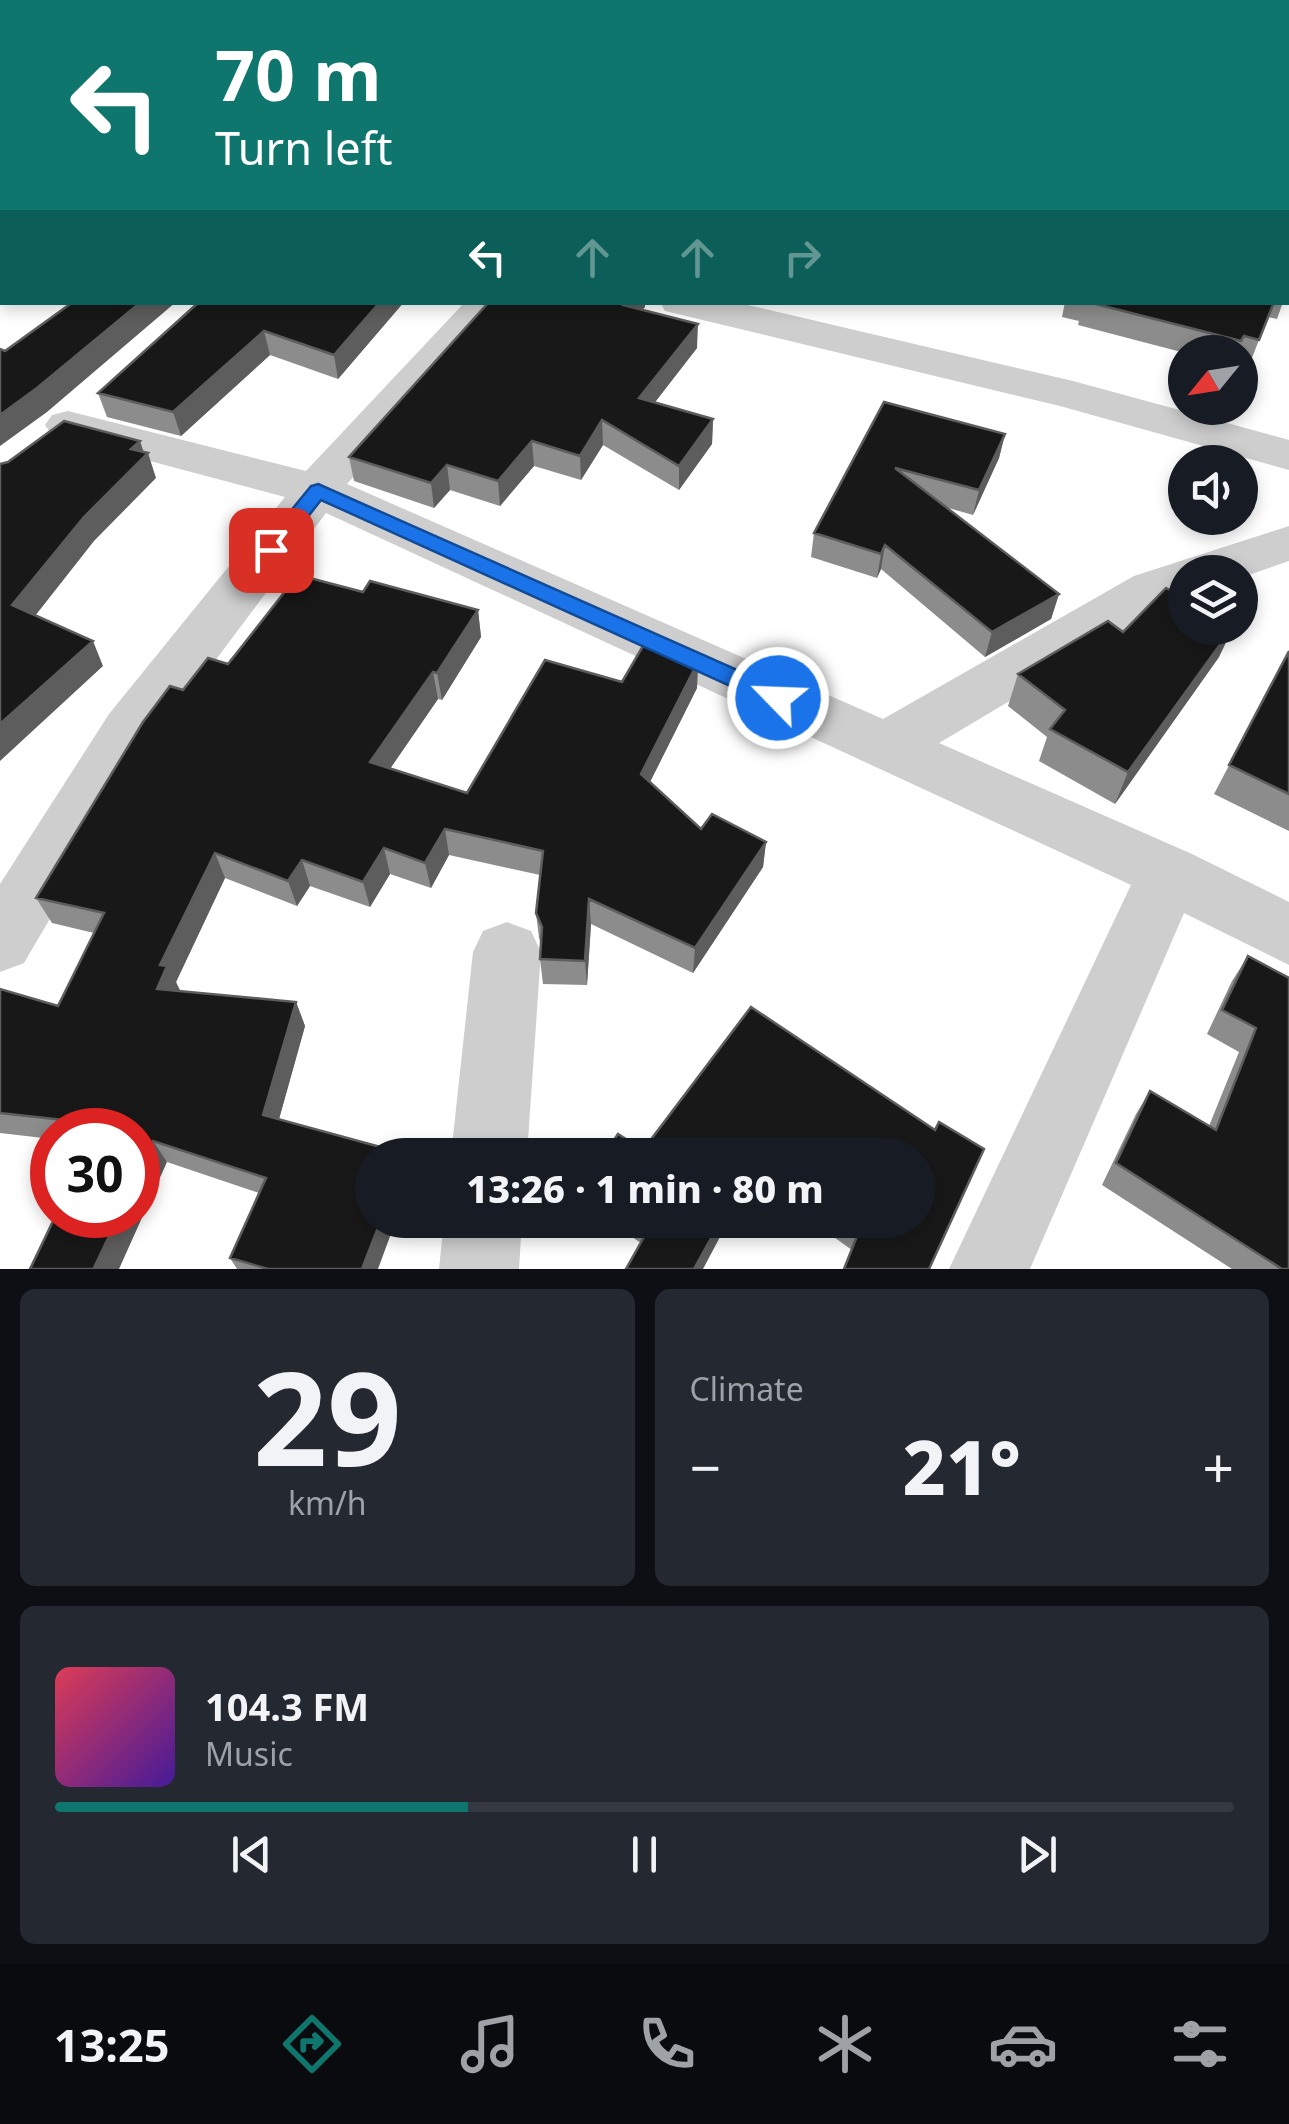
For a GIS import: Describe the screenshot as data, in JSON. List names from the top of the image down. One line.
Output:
{"north":"bottom left","page":{"turn":["70 m","Turn left"],"limit":"30","trip":"13:26 · 1 min · 80 m","tile":[["29","km/h"],"Climate"],"heat":["−","21°","+"],"song":["104.3 FM","Music"],"tabs":"13:25"}}
